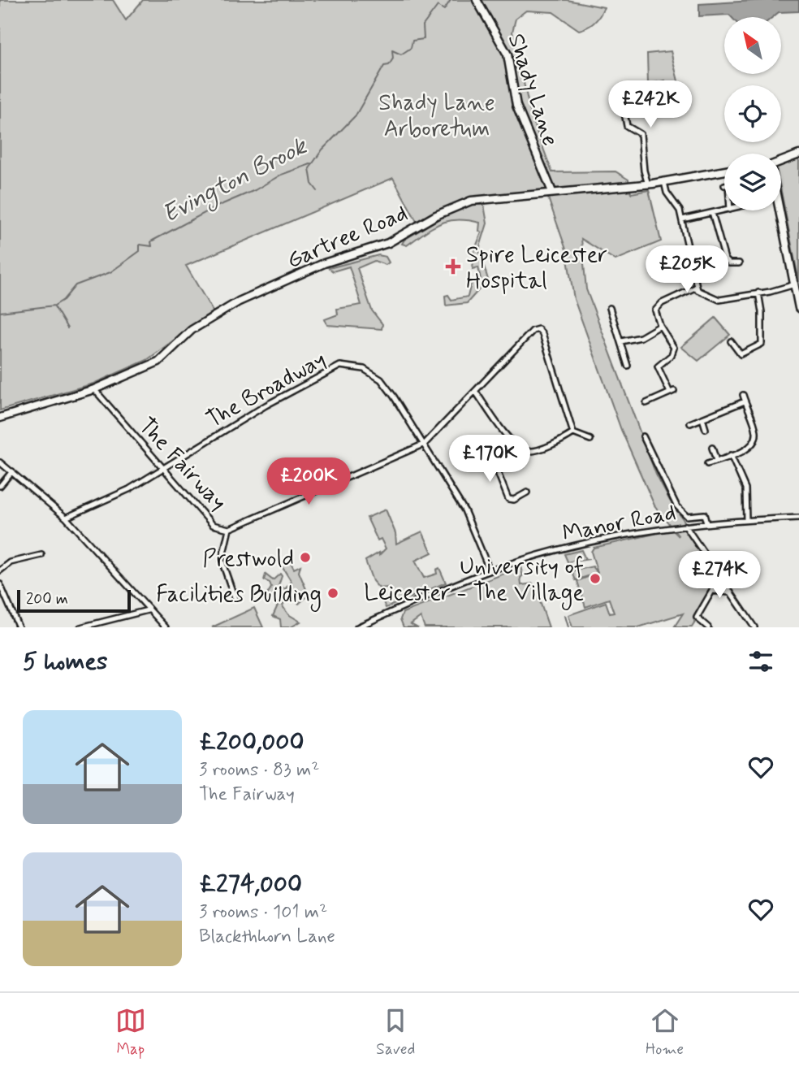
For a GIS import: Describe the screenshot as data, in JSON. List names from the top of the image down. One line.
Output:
{"streets":{"main road":["Shady Lane","Gartree Road"],"street":["The Broadway","The Fairway","Manor Road"]},"crossings":[["Shady Lane","Gartree Road"],["Gartree Road","The Fairway"],["The Broadway","The Fairway"],["The Broadway","Manor Road"]],"water":["Evington Brook"],"parks":["Shady Lane Arboretum"],"places":{"health":["Spire Leicester Hospital"],"other":["Prestwold","University of Leicester - The Village","Facilities Building"]},"scale_bar":"200 m","north":"top left","page":{"price":["£242K","£205K","£170K","£200K","£274K"],"scale":"200 m","heading":"5 homes","list":[{"name":"£200,000","note":"3 rooms · 83 m² · The Fairway"},{"name":"£274,000","note":"3 rooms · 101 m² · Blackthhorn Lane"}],"tabs":["Map","Saved","Home"]}}
